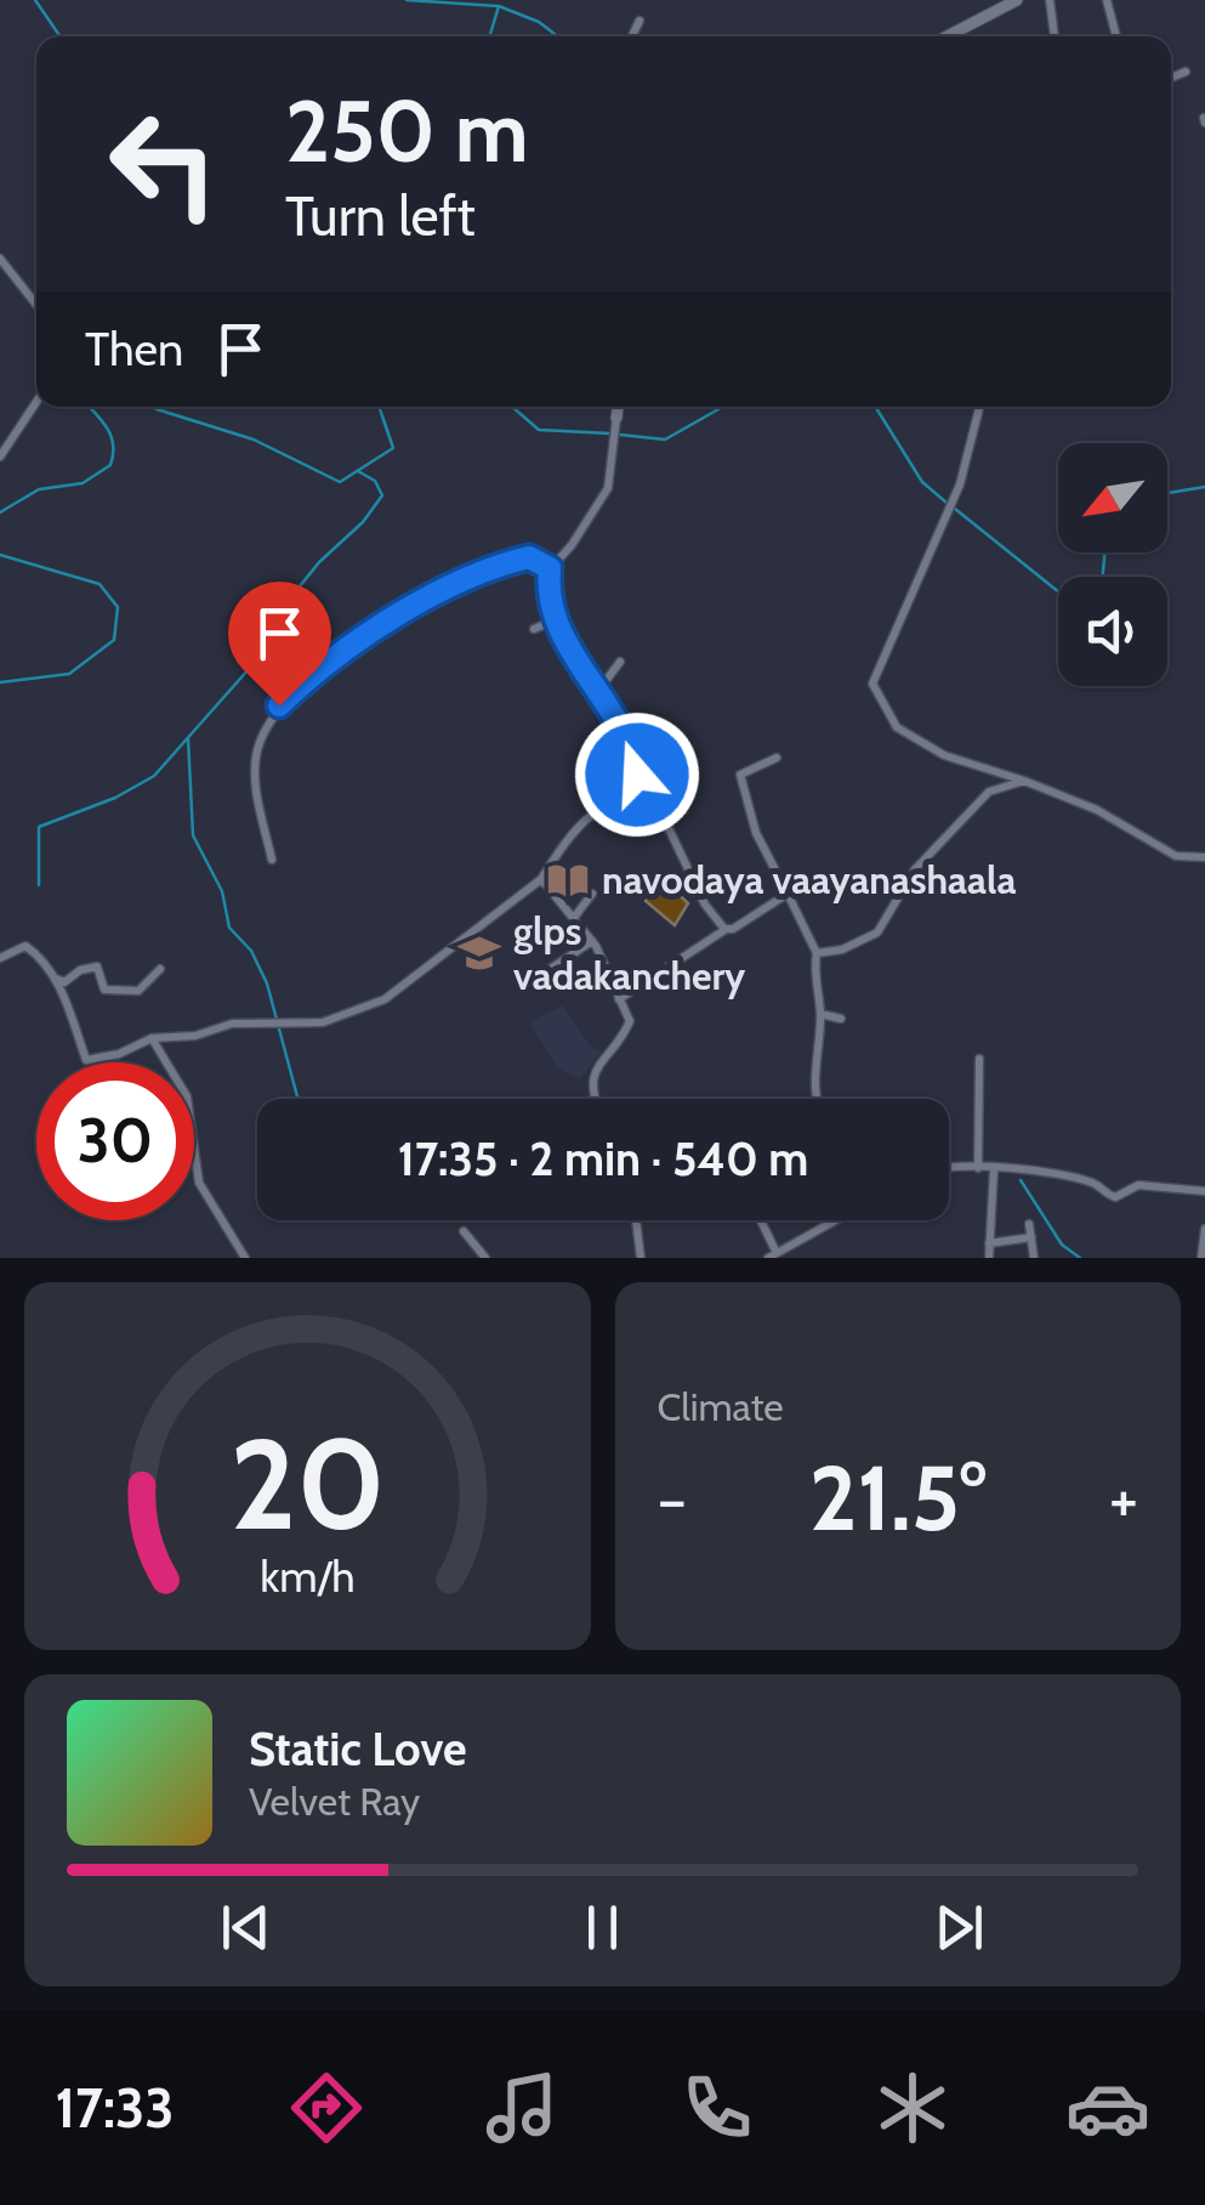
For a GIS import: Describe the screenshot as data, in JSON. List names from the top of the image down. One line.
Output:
{"places":{"library":["navodaya vaayanashaala"],"school or university":["glps vadakanchery"]},"north":"bottom left","page":{"turn":["250 m","Turn left"],"then":"Then","limit":"30","trip":"17:35 · 2 min · 540 m","tile":"Climate","heat":["−","21.5°","+"],"song":["Static Love","Velvet Ray"],"tabs":"17:33","gauge":["20","km/h"]}}
